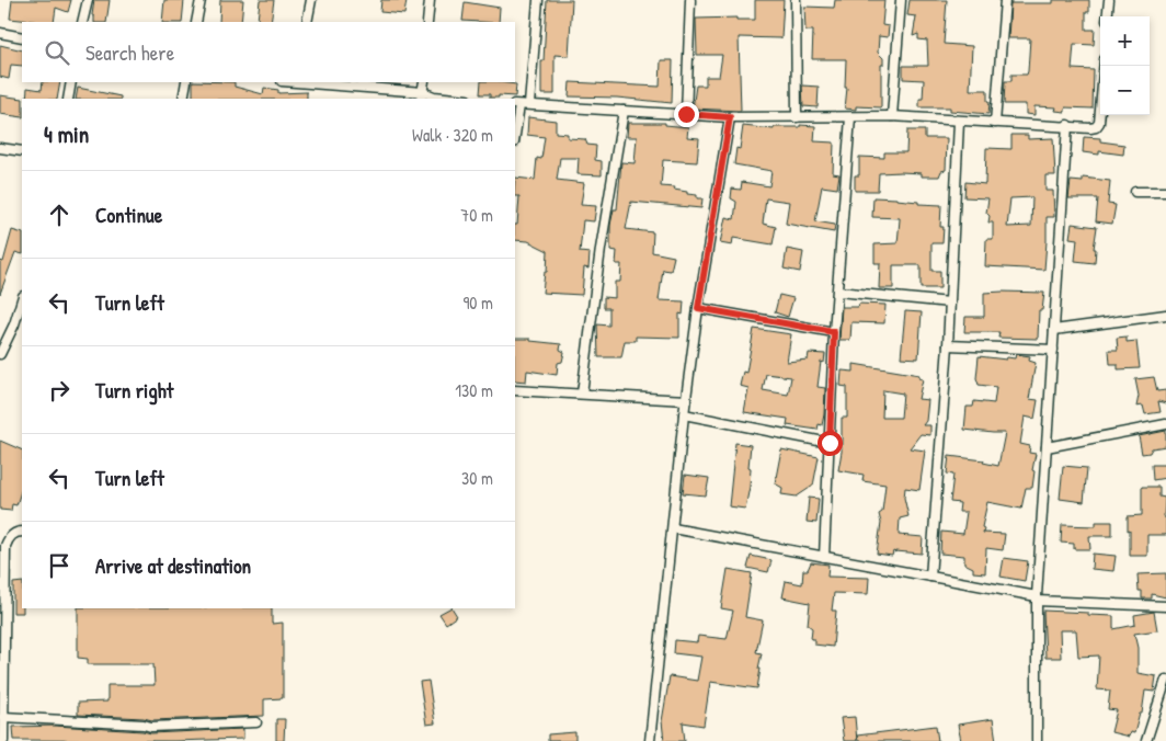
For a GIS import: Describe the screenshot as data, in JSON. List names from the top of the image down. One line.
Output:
{"page":{"map_buttons":["+","−"],"search":"Search here","heading":["4 min","Walk · 320 m"],"list":[["Continue","70 m"],["Turn left","90 m"],["Turn right","130 m"],["Turn left","30 m"],"Arrive at destination"]}}
